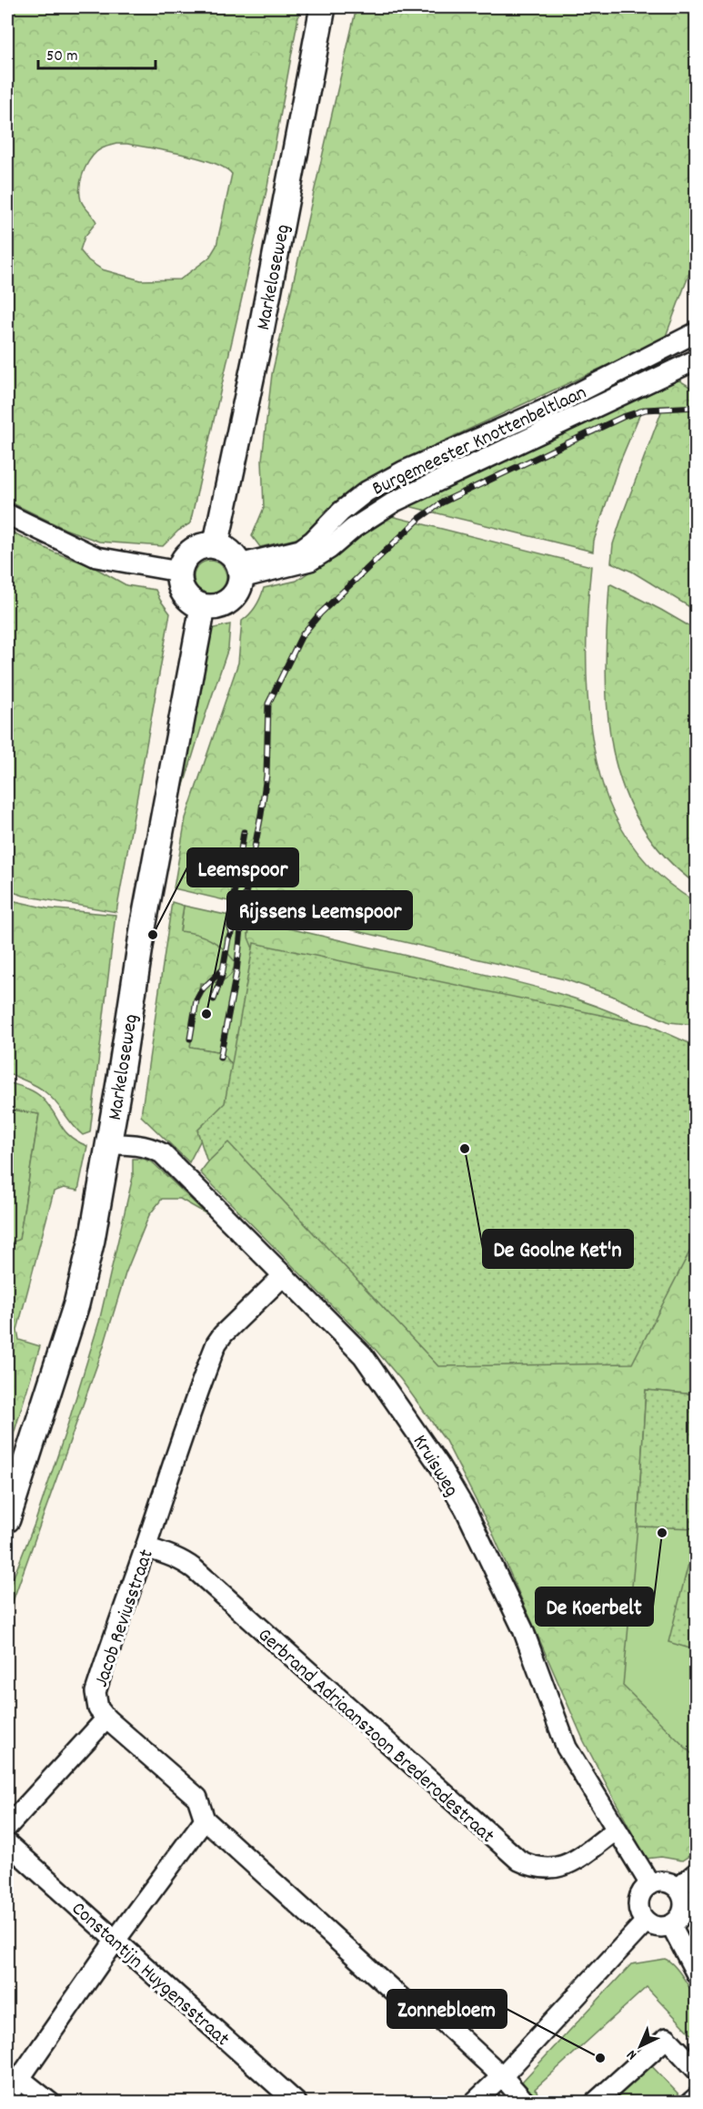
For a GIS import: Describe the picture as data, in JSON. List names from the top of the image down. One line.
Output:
{"streets":{"main road":["Markeloseweg"],"street":["Burgemeester Knottenbeltlaan","Kruisweg","Jacob Reviusstraat","Gerbrand Adriaanszoon Brederodestraat","Constantijn Huygensstraat"]},"crossings":[["Markeloseweg","Burgemeester Knottenbeltlaan"],["Markeloseweg","Kruisweg"],["Kruisweg","Jacob Reviusstraat"],["Kruisweg","Gerbrand Adriaanszoon Brederodestraat"],["Jacob Reviusstraat","Gerbrand Adriaanszoon Brederodestraat"]],"places":["Leemspoor","Rijssens Leemspoor","De Goolne Ket'n","De Koerbelt","Zonnebloem"],"scale_bar":"50 m","north":"bottom left"}
